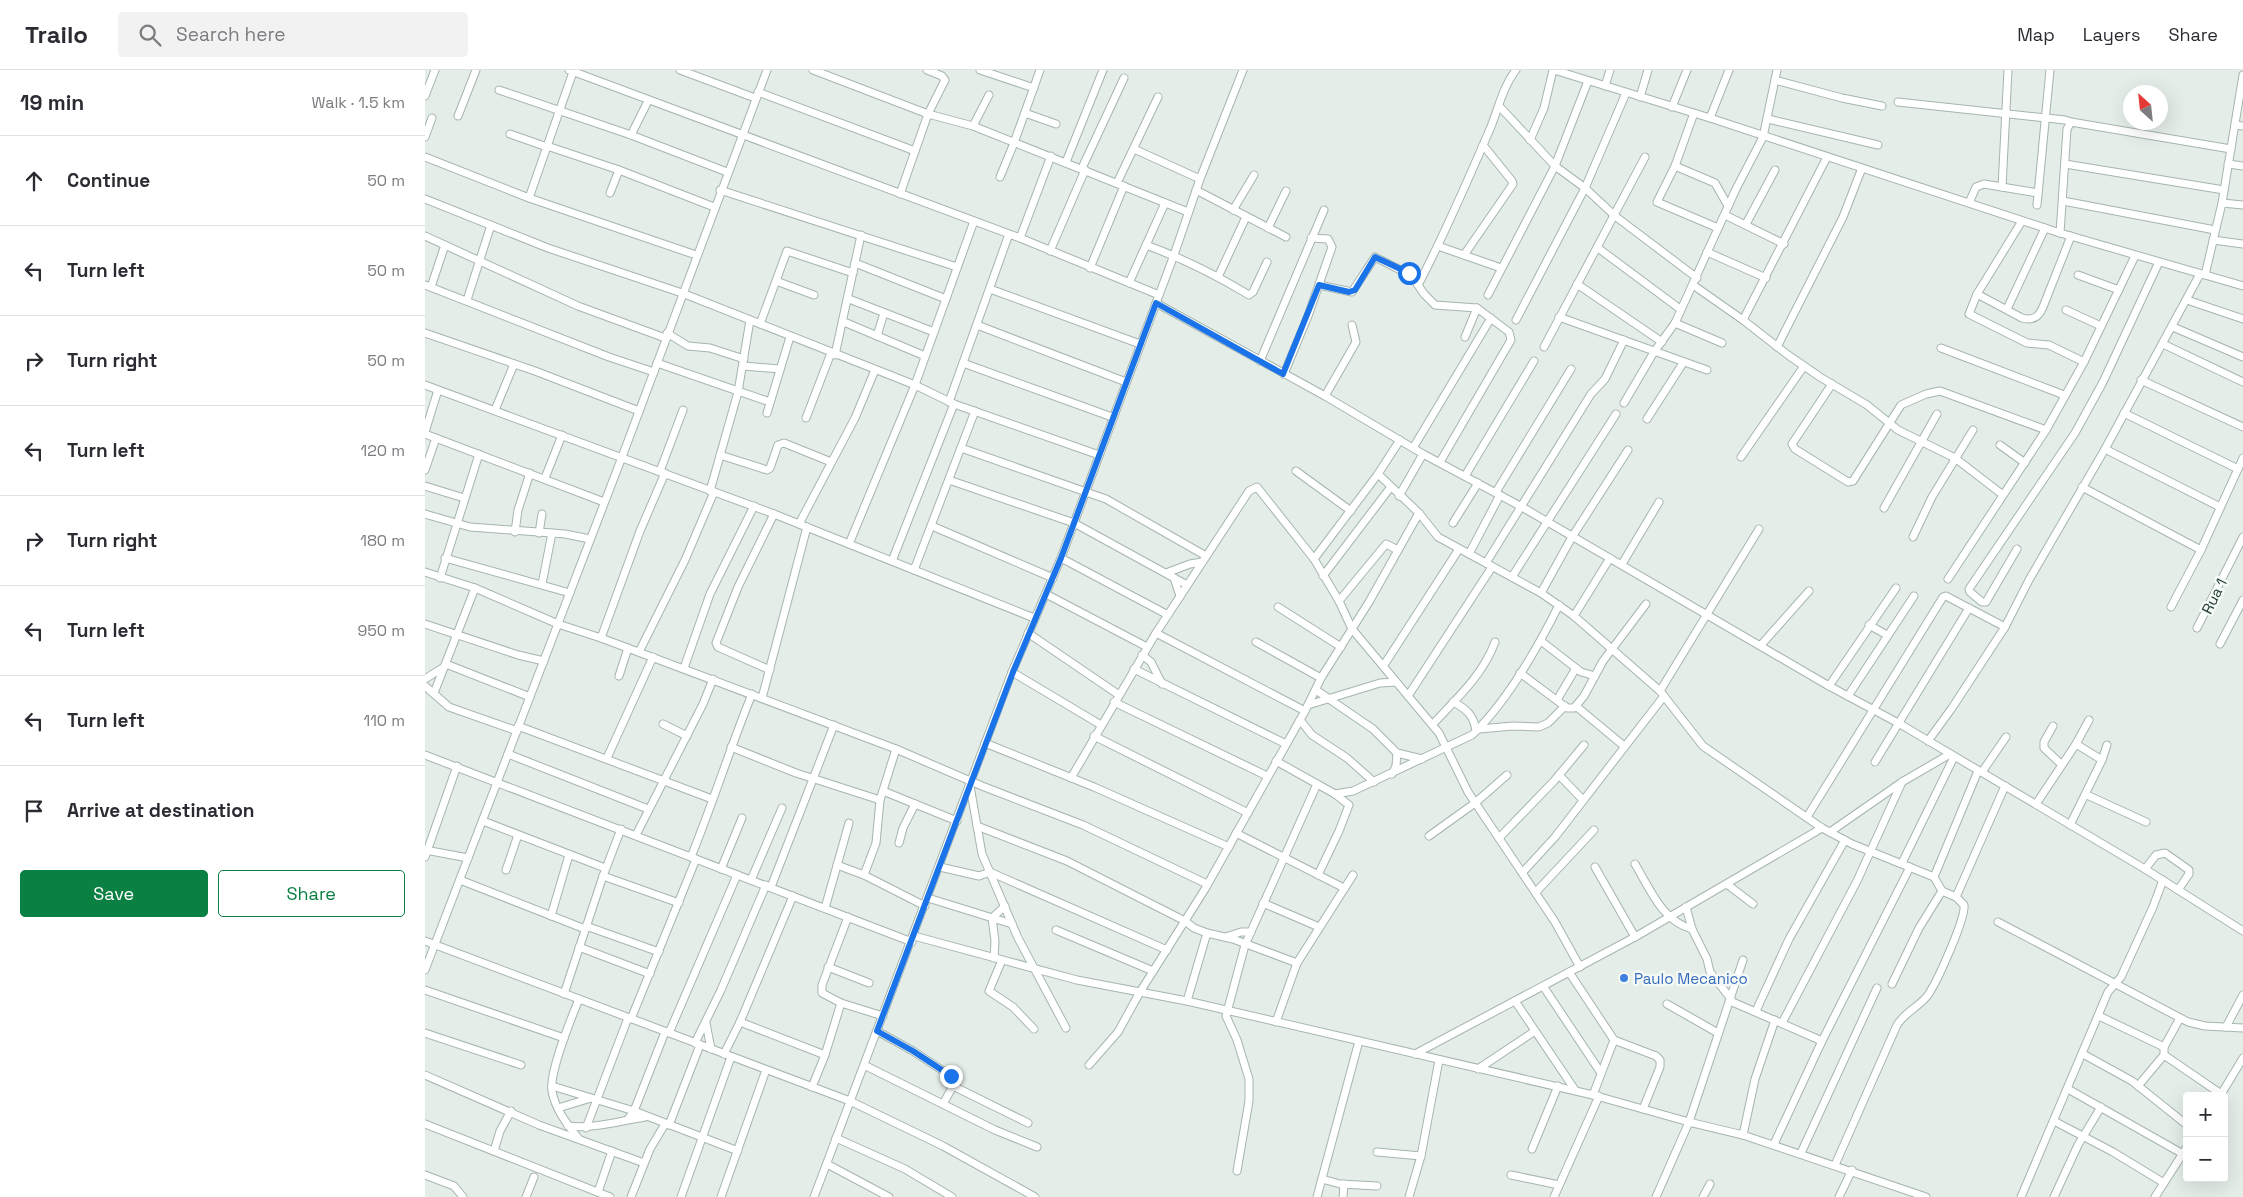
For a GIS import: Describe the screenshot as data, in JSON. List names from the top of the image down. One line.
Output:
{"streets":{"street":["Rua 1"]},"places":["Paulo Mecanico"],"north":"top left","page":{"header":"Trailo","search":"Search here","nav":["Map","Layers","Share"],"heading":["19 min","Walk · 1.5 km"],"list":[["Continue","50 m"],["Turn left","50 m"],["Turn right","50 m"],["Turn left","120 m"],["Turn right","180 m"],["Turn left","950 m"],["Turn left","110 m"],"Arrive at destination"],"buttons":["Save","Share"],"map_buttons":["+","−"]}}
